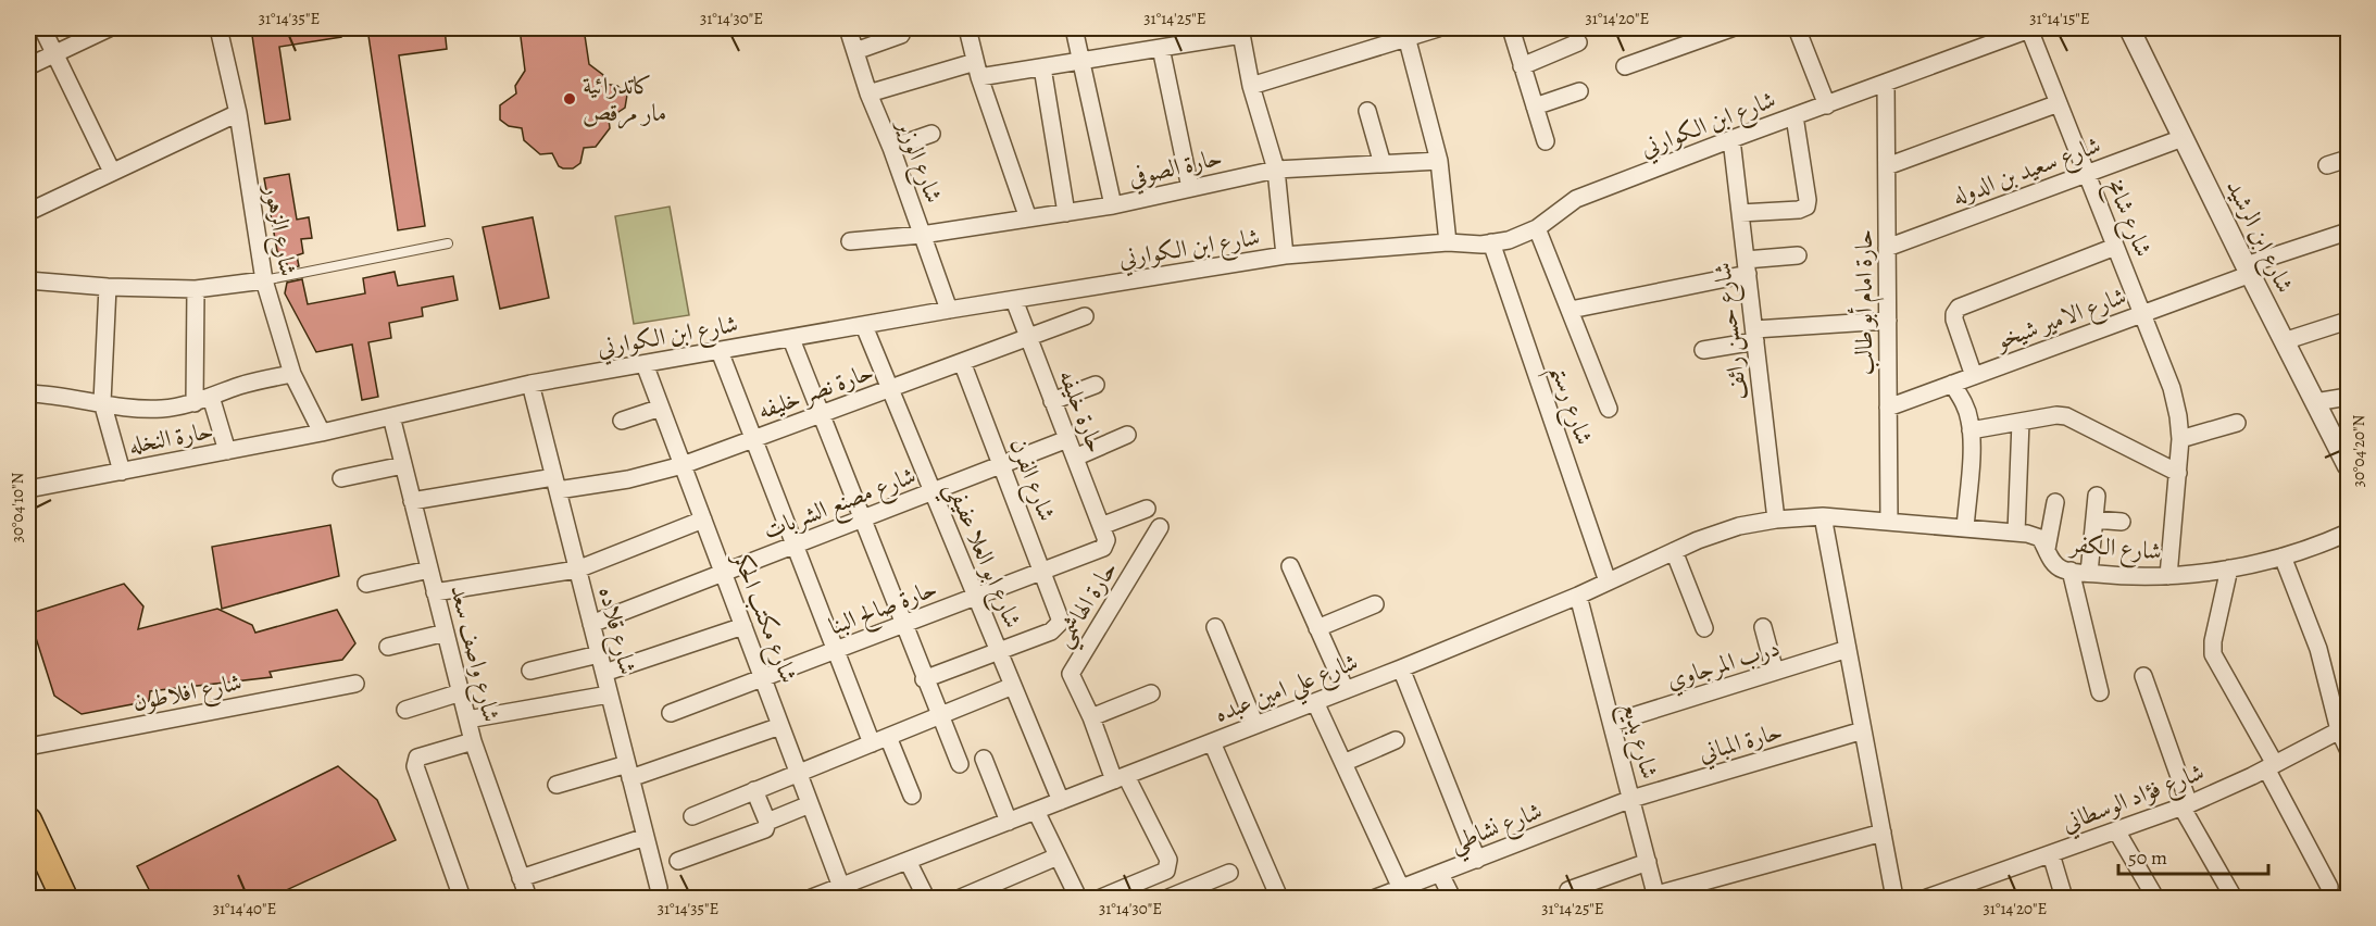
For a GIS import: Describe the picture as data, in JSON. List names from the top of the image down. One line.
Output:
{"streets":{"street":["شارع ابن الكوارني","شارع الوزير","حارة الصوفي","شارع سعيد بن الدوله","شارع شامخ","شارع الزهور","شارع ابن الرشيد","حارة امام أبو طالب","شارع الامير شيخو","شارع حسن رائف","حارة نصر خليفه","شارع رستم","حارة خليفه","حارة النخله","شارع الفرن","شارع مصنع الشربات","شارع الكفر","شارع ابو العلا عفيفي","حارة الهاشمي","حارة صالح البنا","شارع مكتب الحكر","شارع قلاده","شارع واصف سعد","درب المرجاوي","شارع علي امين عبده","شارع افلاطون","شارع بديع","حارة المباني","شارع فؤاد الوسطاني","شارع نشاطي"]},"crossings":[["شارع ابن الكوارني","شارع الوزير"],["شارع ابن الكوارني","شارع شامخ"],["شارع ابن الكوارني","شارع الزهور"],["شارع ابن الكوارني","حارة امام أبو طالب"],["شارع ابن الكوارني","شارع حسن رائف"],["شارع ابن الكوارني","شارع رستم"],["شارع ابن الكوارني","حارة خليفه"],["شارع ابن الكوارني","حارة النخله"],["شارع ابن الكوارني","شارع ابو العلا عفيفي"],["شارع ابن الكوارني","شارع مكتب الحكر"],["شارع ابن الكوارني","شارع قلاده"],["شارع ابن الكوارني","شارع واصف سعد"],["شارع الوزير","حارة الصوفي"],["شارع سعيد بن الدوله","شارع شامخ"],["شارع سعيد بن الدوله","شارع ابن الرشيد"],["شارع سعيد بن الدوله","حارة امام أبو طالب"],["شارع شامخ","شارع الامير شيخو"],["شارع شامخ","شارع الكفر"],["شارع الزهور","حارة النخله"],["شارع ابن الرشيد","شارع الامير شيخو"],["حارة امام أبو طالب","شارع الامير شيخو"],["حارة امام أبو طالب","شارع الكفر"],["شارع حسن رائف","شارع الكفر"],["شارع حسن رائف","شارع علي امين عبده"],["حارة نصر خليفه","حارة خليفه"],["حارة نصر خليفه","شارع الفرن"],["حارة نصر خليفه","شارع ابو العلا عفيفي"],["حارة نصر خليفه","شارع مكتب الحكر"],["حارة نصر خليفه","شارع قلاده"],["حارة نصر خليفه","شارع واصف سعد"],["شارع رستم","شارع علي امين عبده"],["حارة خليفه","شارع مصنع الشربات"],["حارة خليفه","حارة صالح البنا"],["شارع الفرن","شارع مصنع الشربات"],["شارع الفرن","شارع ابو العلا عفيفي"],["شارع الفرن","حارة صالح البنا"],["شارع مصنع الشربات","شارع ابو العلا عفيفي"],["شارع مصنع الشربات","شارع مكتب الحكر"],["شارع مصنع الشربات","شارع قلاده"],["شارع الكفر","شارع علي امين عبده"],["شارع ابو العلا عفيفي","حارة صالح البنا"],["شارع ابو العلا عفيفي","شارع علي امين عبده"],["حارة الهاشمي","شارع علي امين عبده"],["حارة صالح البنا","شارع مكتب الحكر"],["شارع مكتب الحكر","شارع علي امين عبده"],["درب المرجاوي","شارع بديع"],["شارع علي امين عبده","شارع بديع"],["شارع بديع","حارة المباني"],["شارع بديع","شارع نشاطي"],["حارة المباني","شارع نشاطي"]],"places":["كاتدرائية مار مرقص"],"scale_bar":"50 m","coordinates":["31°14'35\"E","31°14'30\"E","31°14'25\"E","31°14'20\"E","31°14'15\"E","30°04'20\"N","30°04'10\"N","31°14'40\"E"]}
